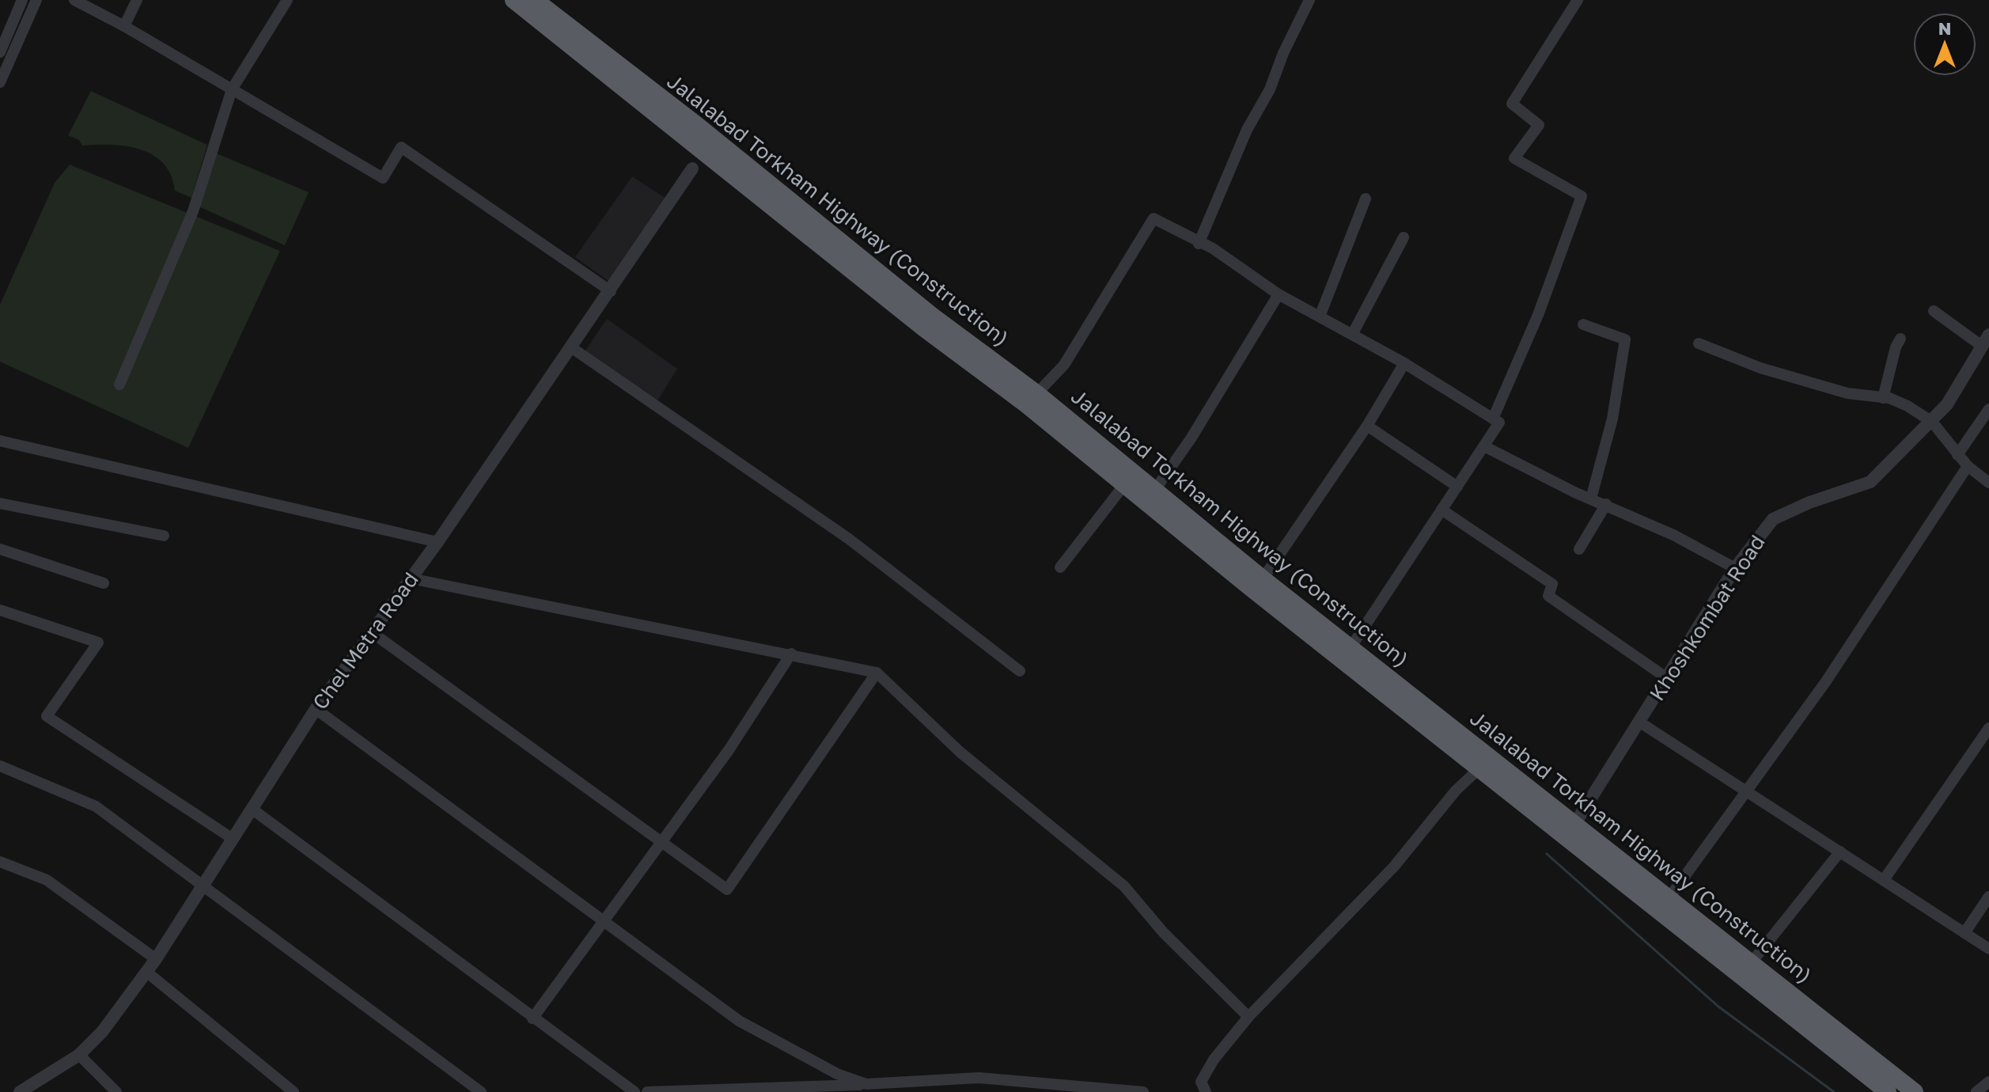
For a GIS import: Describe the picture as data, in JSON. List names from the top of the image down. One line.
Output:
{"streets":{"highway":["Jalalabad Torkham Highway (Construction)"],"street":["Khoshkombat Road","Chel Metra Road"]},"crossings":[["Jalalabad Torkham Highway (Construction)","Khoshkombat Road"]],"north":"top"}
